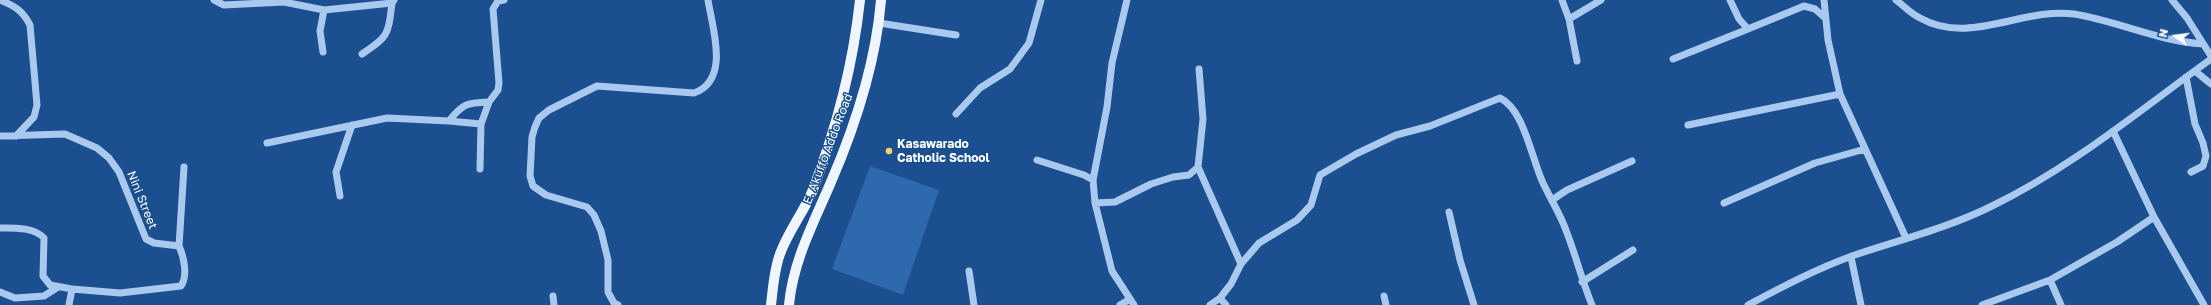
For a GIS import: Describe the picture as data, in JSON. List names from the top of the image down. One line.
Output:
{"streets":{"main road":["E. Akuffo Addo Road"],"street":["Nini Street"]},"places":["Kasawarado Catholic School"],"north":"left"}
